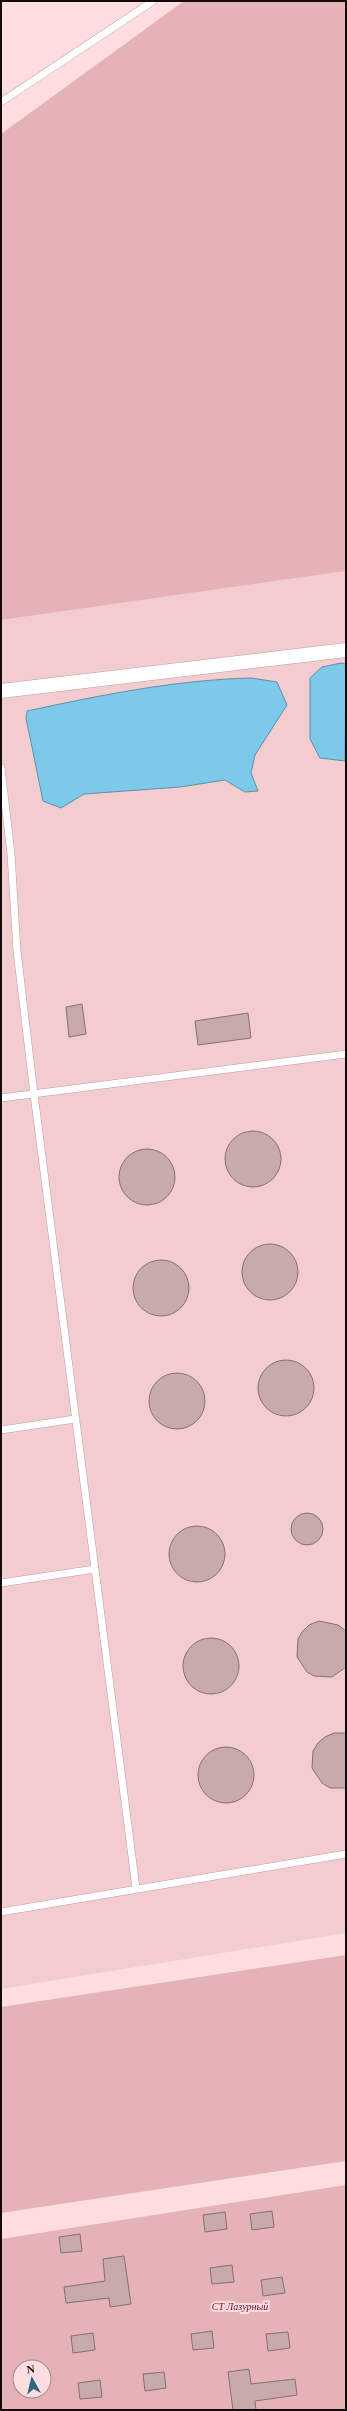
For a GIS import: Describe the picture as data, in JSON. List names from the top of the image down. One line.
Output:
{"parks":["СТ Лазурный"],"north":"top"}
